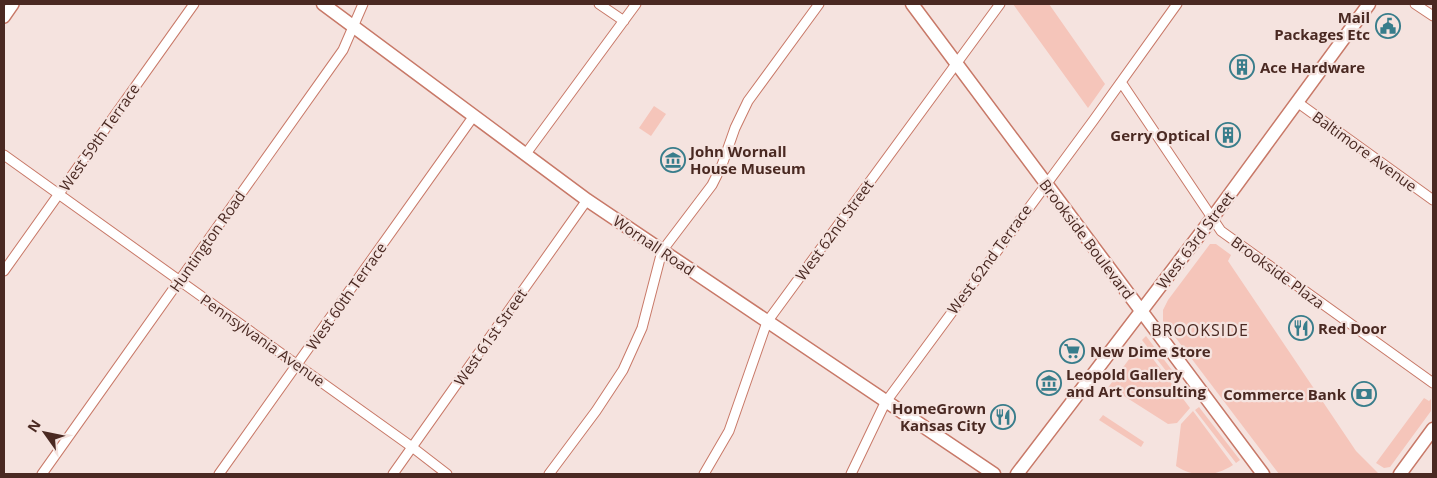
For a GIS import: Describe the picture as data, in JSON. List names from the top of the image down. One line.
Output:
{"streets":{"main road":["Brookside Boulevard","West 63rd Street","Wornall Road"],"street":["West 59th Terrace","Baltimore Avenue","West 62nd Street","Huntington Road","West 62nd Terrace","Brookside Plaza","West 60th Terrace","West 61st Street","Pennsylvania Avenue"]},"crossings":[["West 59th Terrace","Pennsylvania Avenue"],["Baltimore Avenue","West 63rd Street"],["West 62nd Street","Brookside Boulevard"],["West 62nd Street","Wornall Road"],["Brookside Boulevard","West 63rd Street"],["Brookside Boulevard","West 62nd Terrace"],["West 63rd Street","Brookside Plaza"],["Huntington Road","Wornall Road"],["Huntington Road","Pennsylvania Avenue"],["Wornall Road","West 62nd Terrace"],["Wornall Road","West 60th Terrace"],["Wornall Road","West 61st Street"],["West 62nd Terrace","Brookside Plaza"],["West 60th Terrace","Pennsylvania Avenue"],["West 61st Street","Pennsylvania Avenue"]],"districts":["BROOKSIDE"],"places":{"public building":["Mail Packages Etc"],"building":["Ace Hardware","Gerry Optical"],"museum":["John Wornall House Museum","Leopold Gallery and Art Consulting"],"restaurant":["Red Door","HomeGrown Kansas City"],"supermarket":["New Dime Store"],"bank":["Commerce Bank"]},"north":"top left"}
